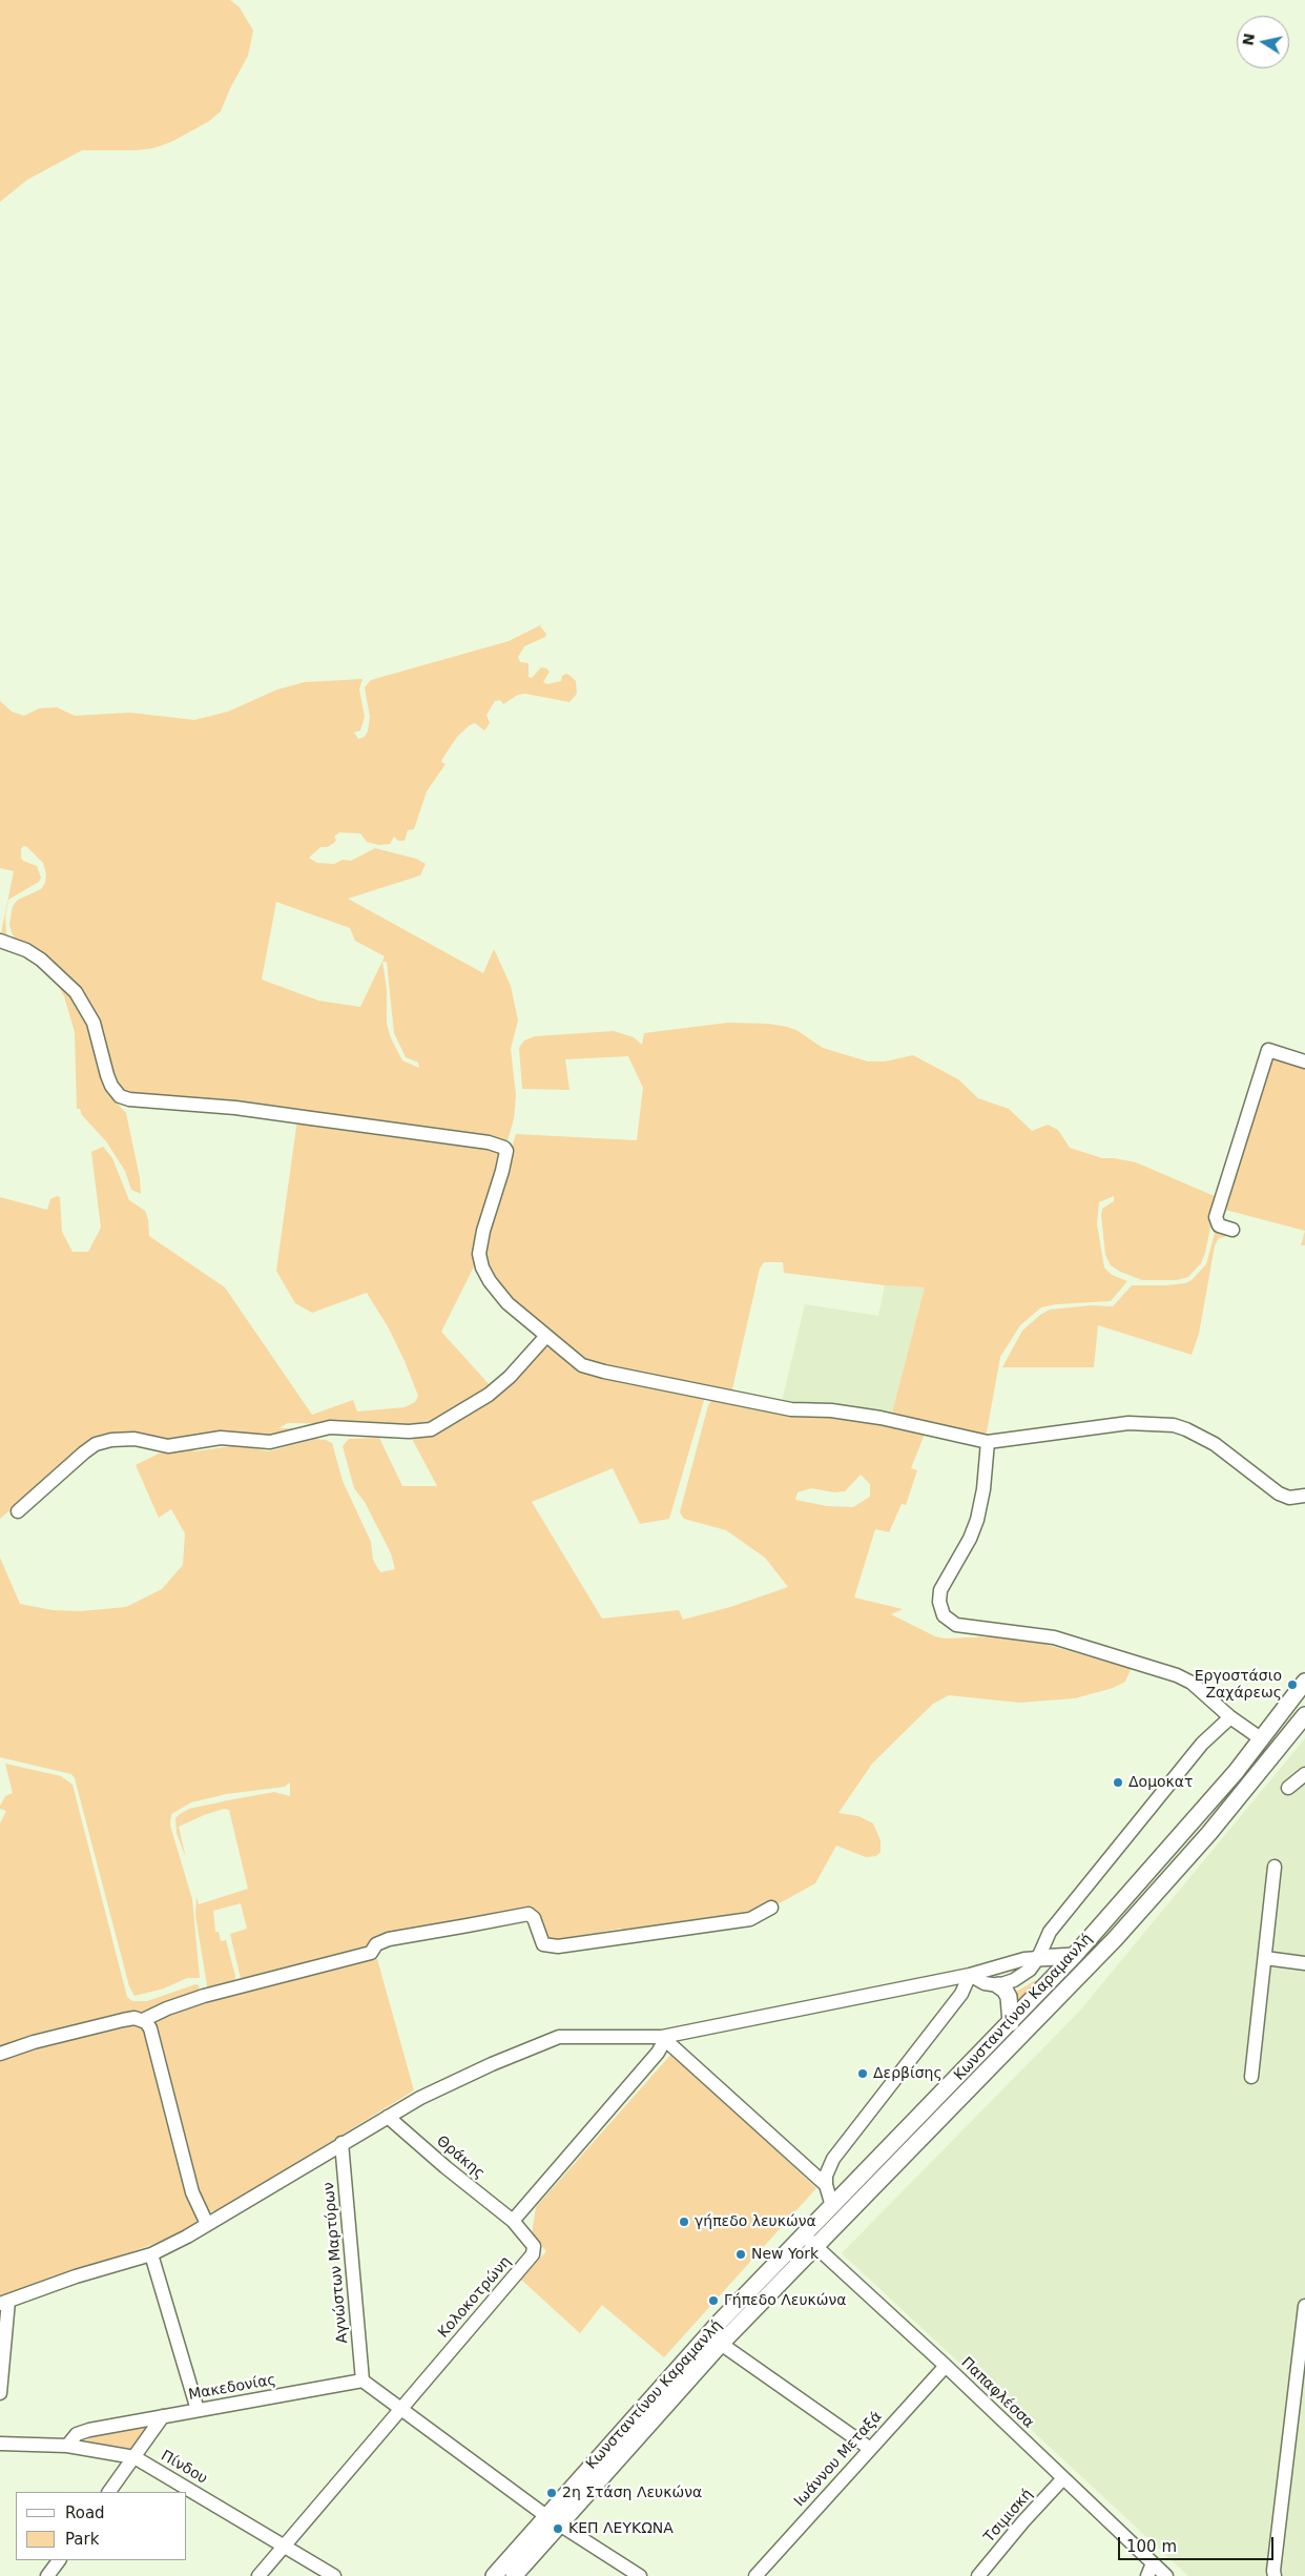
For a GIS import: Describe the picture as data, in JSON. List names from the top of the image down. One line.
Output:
{"streets":{"main road":["Κωνσταντίνου Καραμανλή"],"street":["Θράκης","Αγνώστων Μαρτύρων","Κολοκοτρώνη","Μακεδονίας","Παπαφλέσσα","Ιωάννου Μεταξά","Πίνδου","Τσιμισκή"]},"crossings":[["Κωνσταντίνου Καραμανλή","Παπαφλέσσα"],["Θράκης","Κολοκοτρώνη"],["Αγνώστων Μαρτύρων","Μακεδονίας"],["Κολοκοτρώνη","Πίνδου"],["Μακεδονίας","Πίνδου"],["Παπαφλέσσα","Ιωάννου Μεταξά"],["Παπαφλέσσα","Τσιμισκή"]],"places":["Εργοστάσιο Ζαχάρεως","Δομοκατ","Δερβίσης","γήπεδο λευκώνα","New York","Γήπεδο Λευκώνα","2η Στάση Λευκώνα","ΚΕΠ ΛΕΥΚΩΝΑ"],"legend":["Road","Park"],"scale_bar":"100 m","north":"left"}
